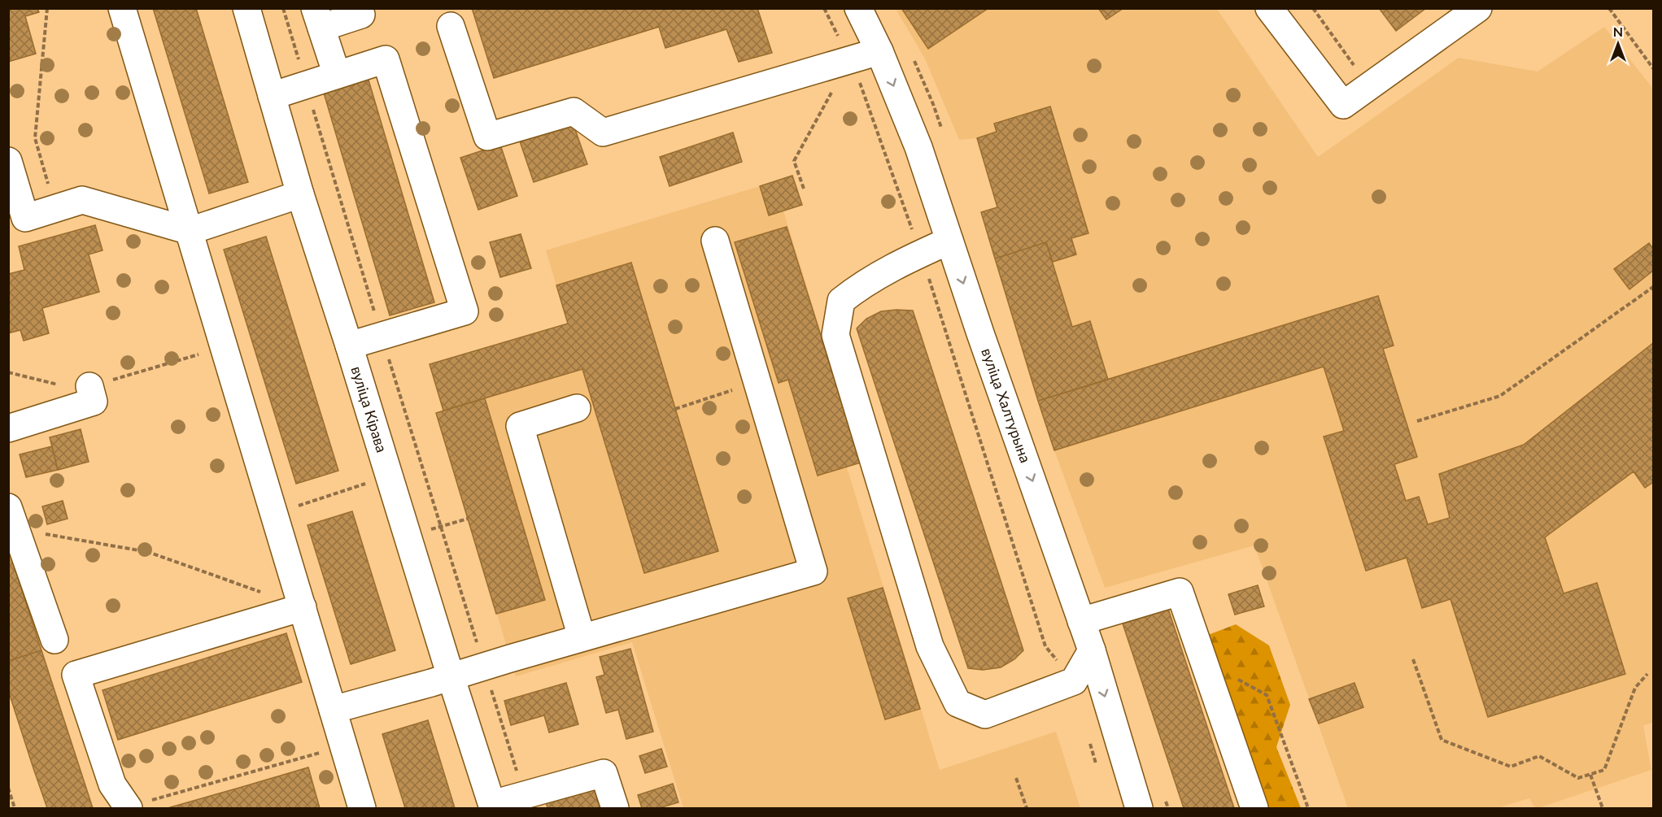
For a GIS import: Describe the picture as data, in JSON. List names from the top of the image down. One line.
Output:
{"streets":{"street":["вуліца Халтурына","вуліца Кірава"]},"north":"top"}
